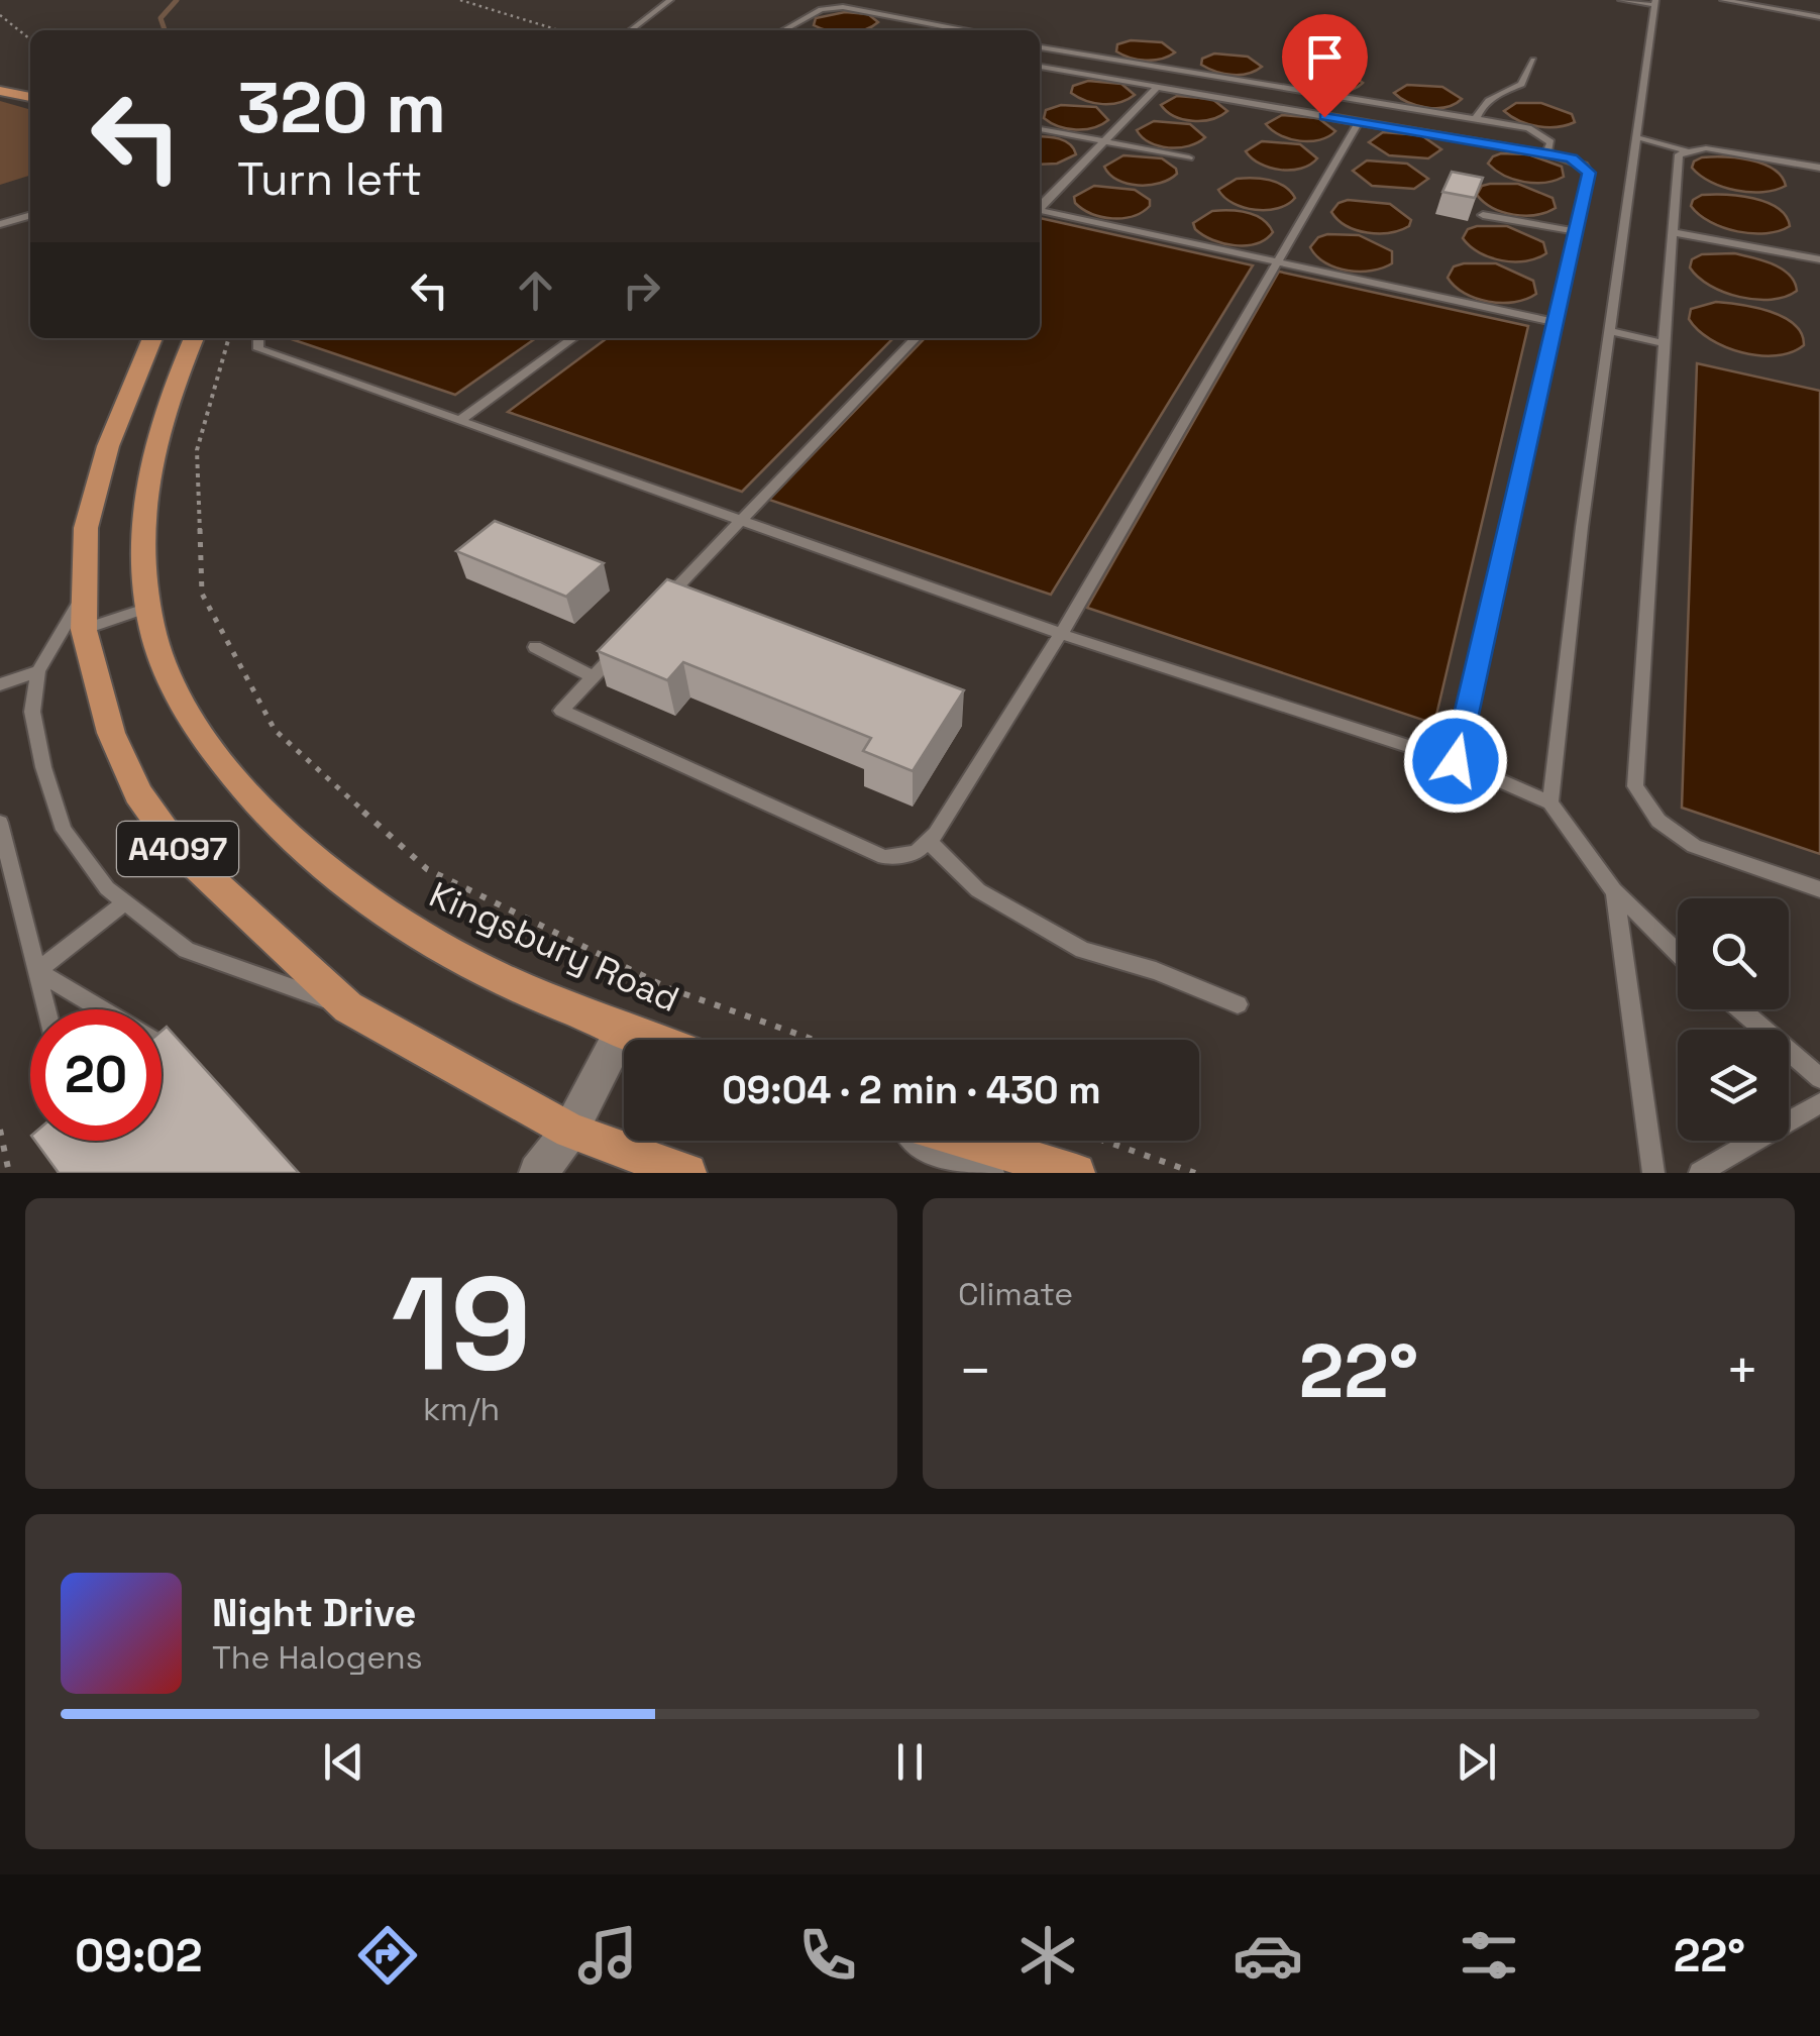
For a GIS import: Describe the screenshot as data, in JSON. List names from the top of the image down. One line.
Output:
{"streets":{"main road":["A4097","Kingsbury Road"]},"page":{"turn":["320 m","Turn left"],"limit":"20","trip":"09:04 · 2 min · 430 m","tile":[["19","km/h"],"Climate"],"heat":["−","22°","+"],"song":["Night Drive","The Halogens"],"tabs":["09:02","22°"]}}
